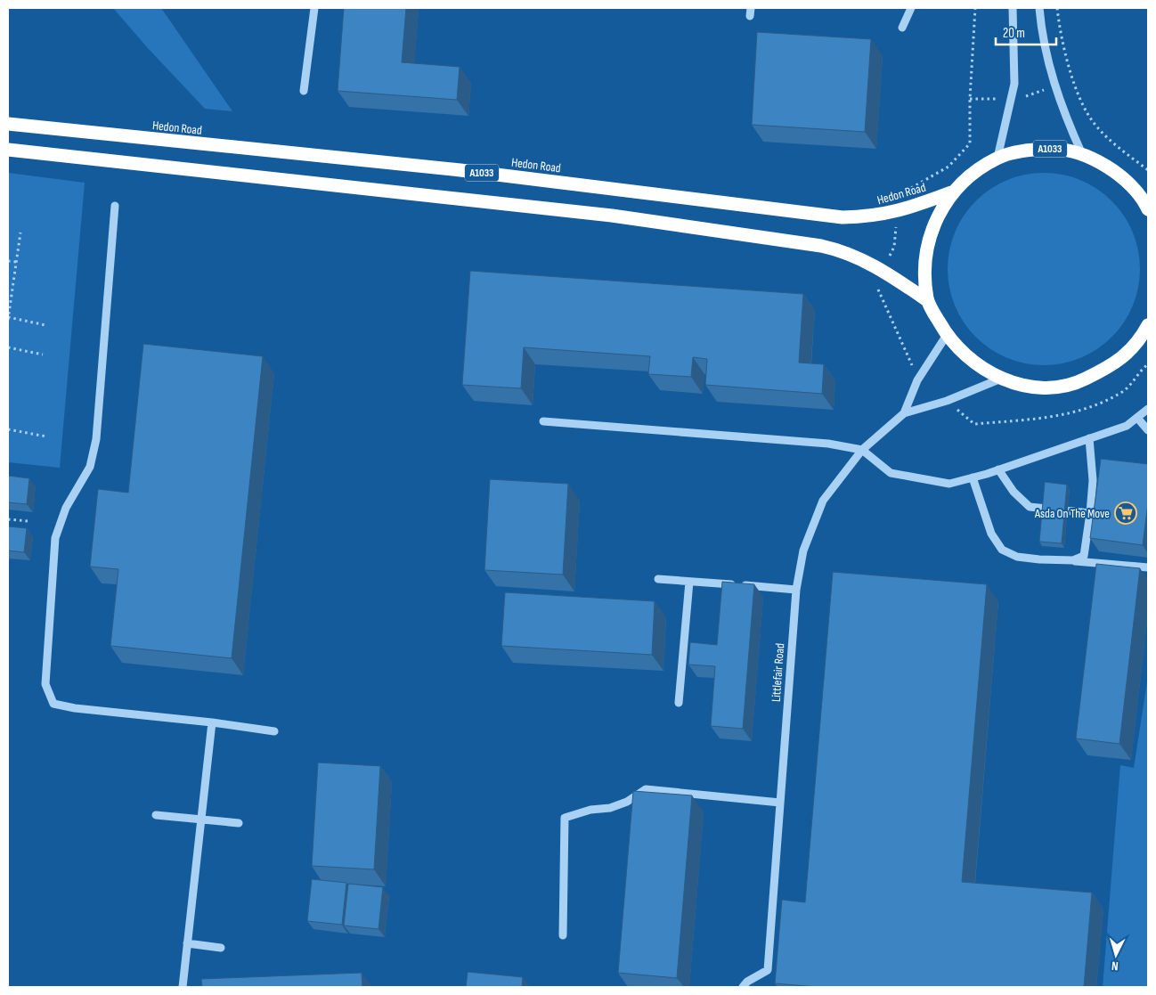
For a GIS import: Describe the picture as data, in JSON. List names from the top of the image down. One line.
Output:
{"streets":{"highway":["Hedon Road","A1033"],"street":["Littlefair Road"]},"crossings":[["Hedon Road","A1033"],["A1033","Littlefair Road"]],"places":{"supermarket":["Asda On The Move"]},"scale_bar":"20 m","north":"bottom"}
